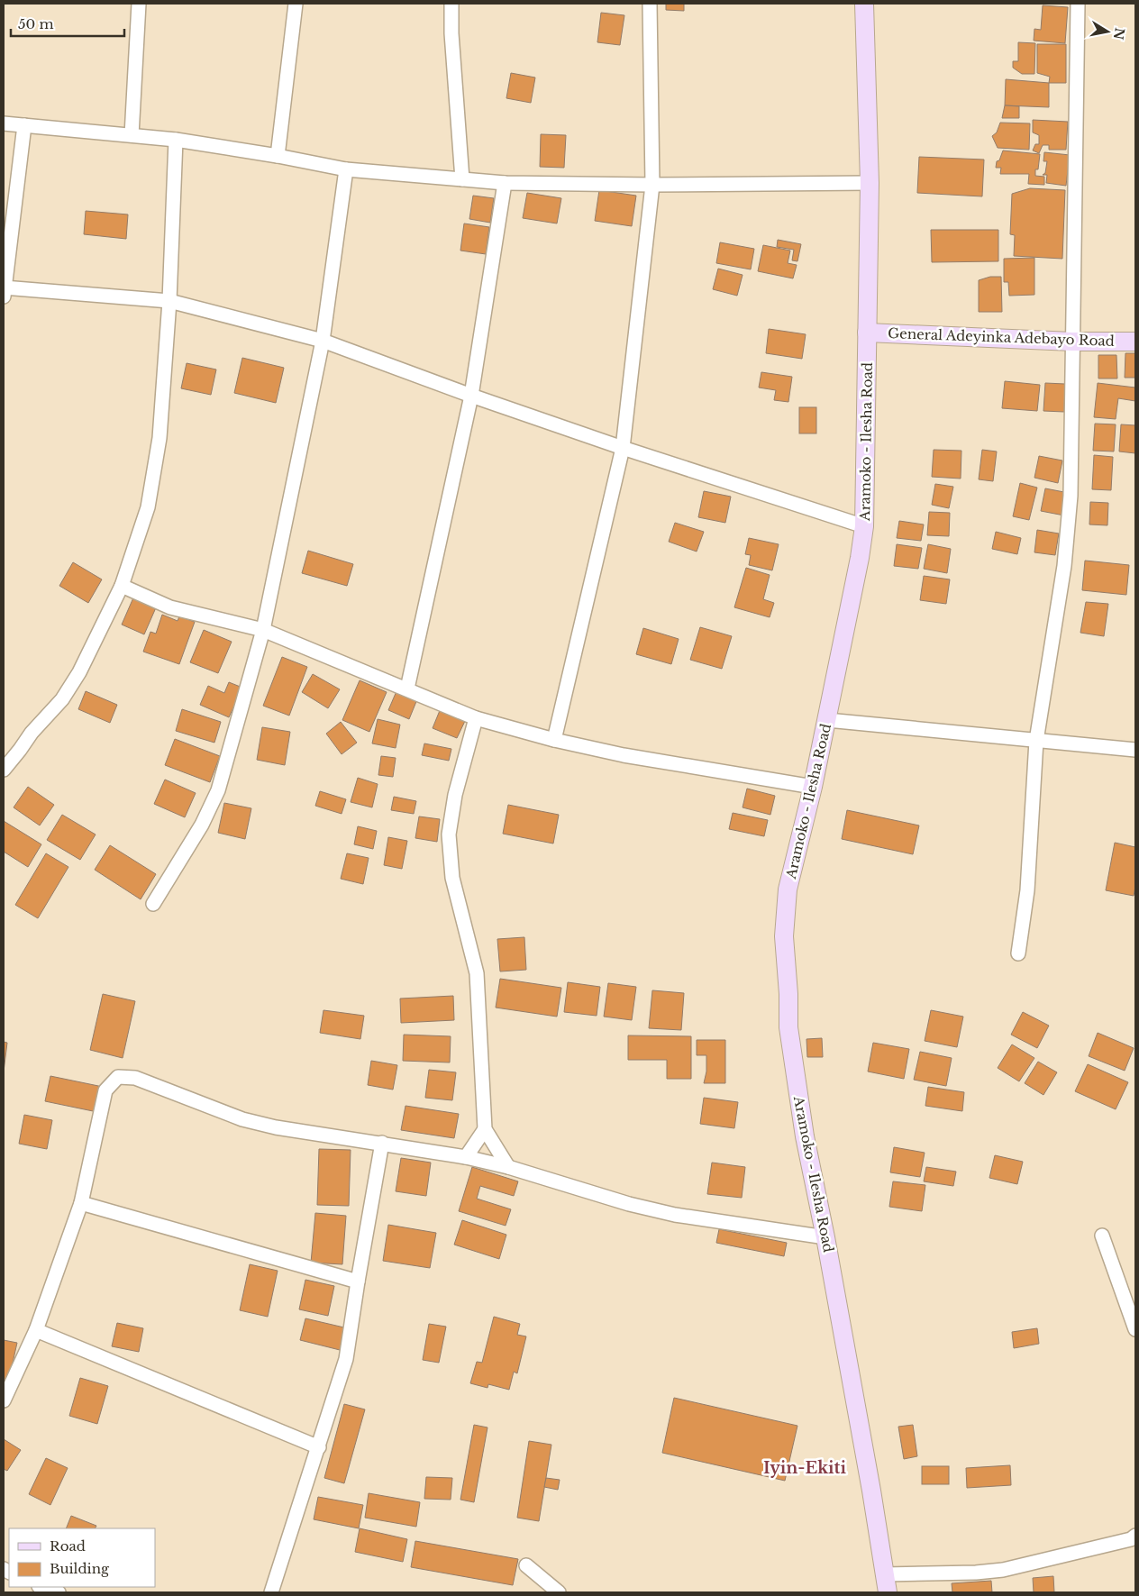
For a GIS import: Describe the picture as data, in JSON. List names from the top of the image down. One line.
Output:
{"streets":{"main road":["General Adeyinka Adebayo Road","Aramoko - Ilesha Road"]},"crossings":[["General Adeyinka Adebayo Road","Aramoko - Ilesha Road"]],"districts":["Iyin-Ekiti"],"legend":["Road","Building"],"scale_bar":"50 m","north":"right"}
